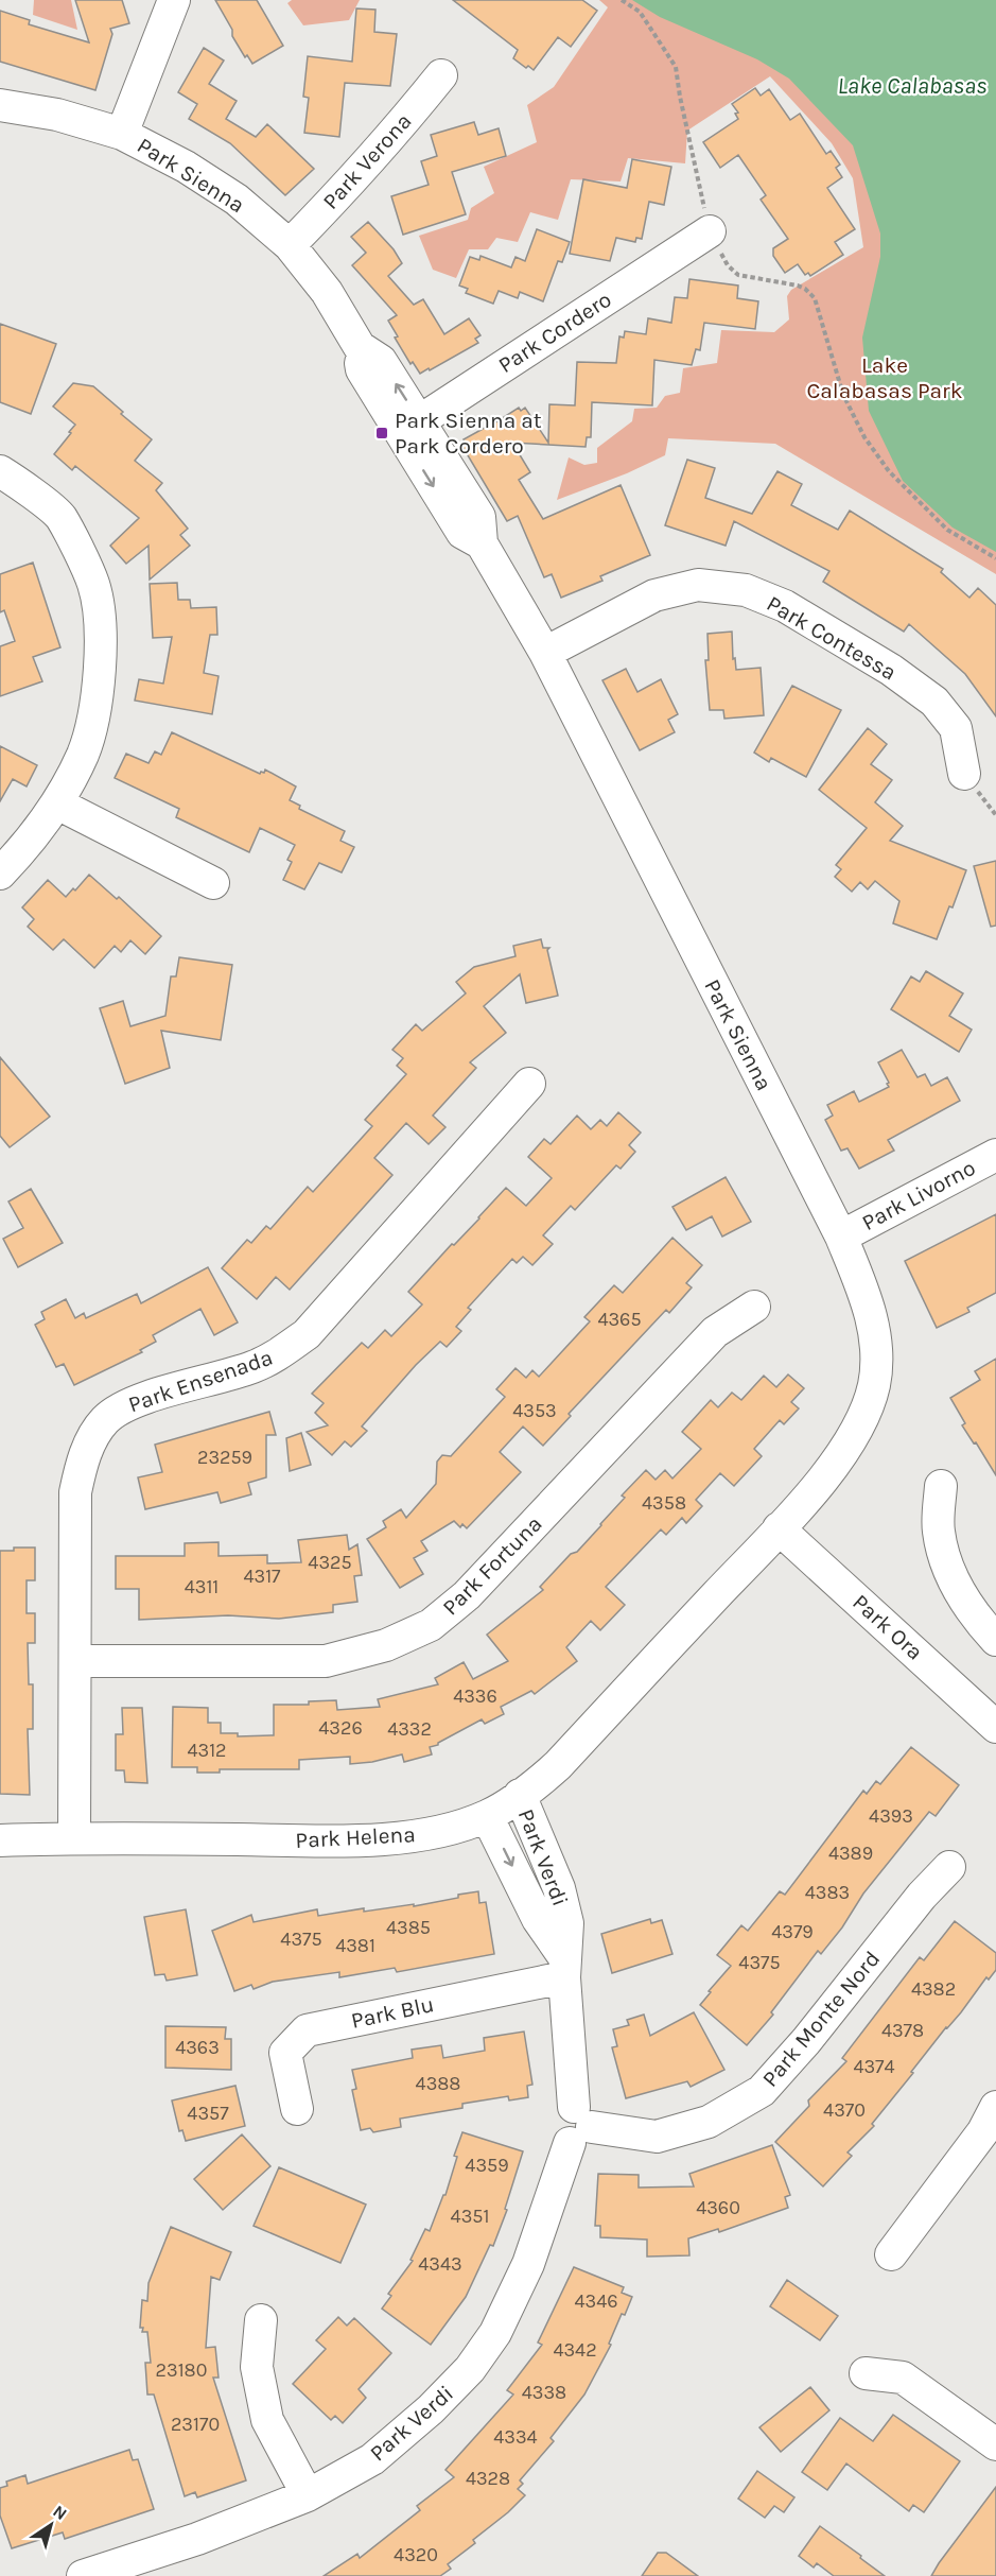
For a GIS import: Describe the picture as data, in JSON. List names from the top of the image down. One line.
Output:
{"streets":{"street":["Park Verona","Park Sienna","Park Cordero","Park Contessa","Park Livorno","Park Ensenada","Park Fortuna","Park Ora","Park Helena","Park Verdi","Park Blu","Park Monte Nord"]},"crossings":[["Park Verona","Park Sienna"],["Park Sienna","Park Cordero"],["Park Sienna","Park Contessa"],["Park Sienna","Park Livorno"],["Park Sienna","Park Ora"],["Park Sienna","Park Helena"],["Park Ensenada","Park Fortuna"],["Park Ensenada","Park Helena"],["Park Ora","Park Helena"],["Park Helena","Park Verdi"],["Park Verdi","Park Blu"],["Park Verdi","Park Monte Nord"]],"water":["Lake Calabasas"],"parks":["Lake Calabasas Park"],"places":{"transit":["Park Sienna at Park Cordero"]},"house_numbers":["4365","4353","23259","4358","4325","4317","4311","4336","4326","4332","4312","4393","4389","4383","4385","4379","4375","4381","4375","4382","4378","4363","4374","4388","4370","4357","4359","4360","4351","4343","4346","4342","23180","4338","23170","4334","4328","4320"],"north":"top right"}
